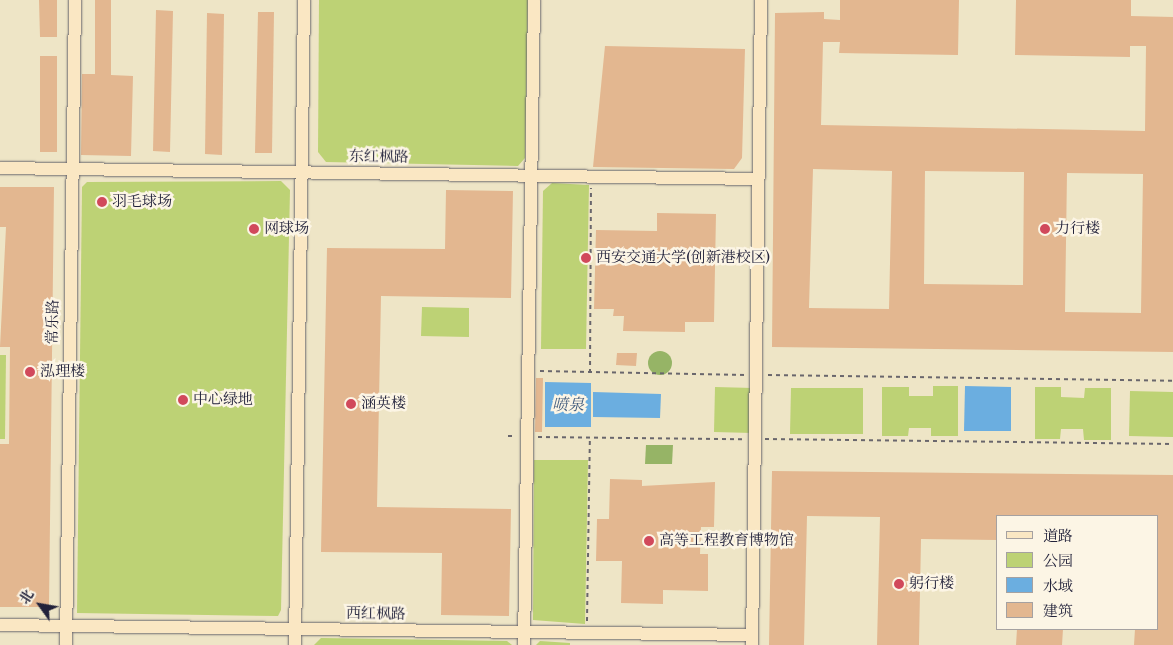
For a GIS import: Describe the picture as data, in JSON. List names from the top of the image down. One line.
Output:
{"streets":{"street":["东红枫路","常乐路","西红枫路"]},"crossings":[["东红枫路","常乐路"],["常乐路","西红枫路"]],"water":["喷泉"],"places":["羽毛球场","网球场","力行楼","西安交通大学(创新港校区)","泓理楼","中心绿地","涵英楼","高等工程教育博物馆","躬行楼"],"legend":["道路","公园","水域","建筑"],"north":"top left"}
